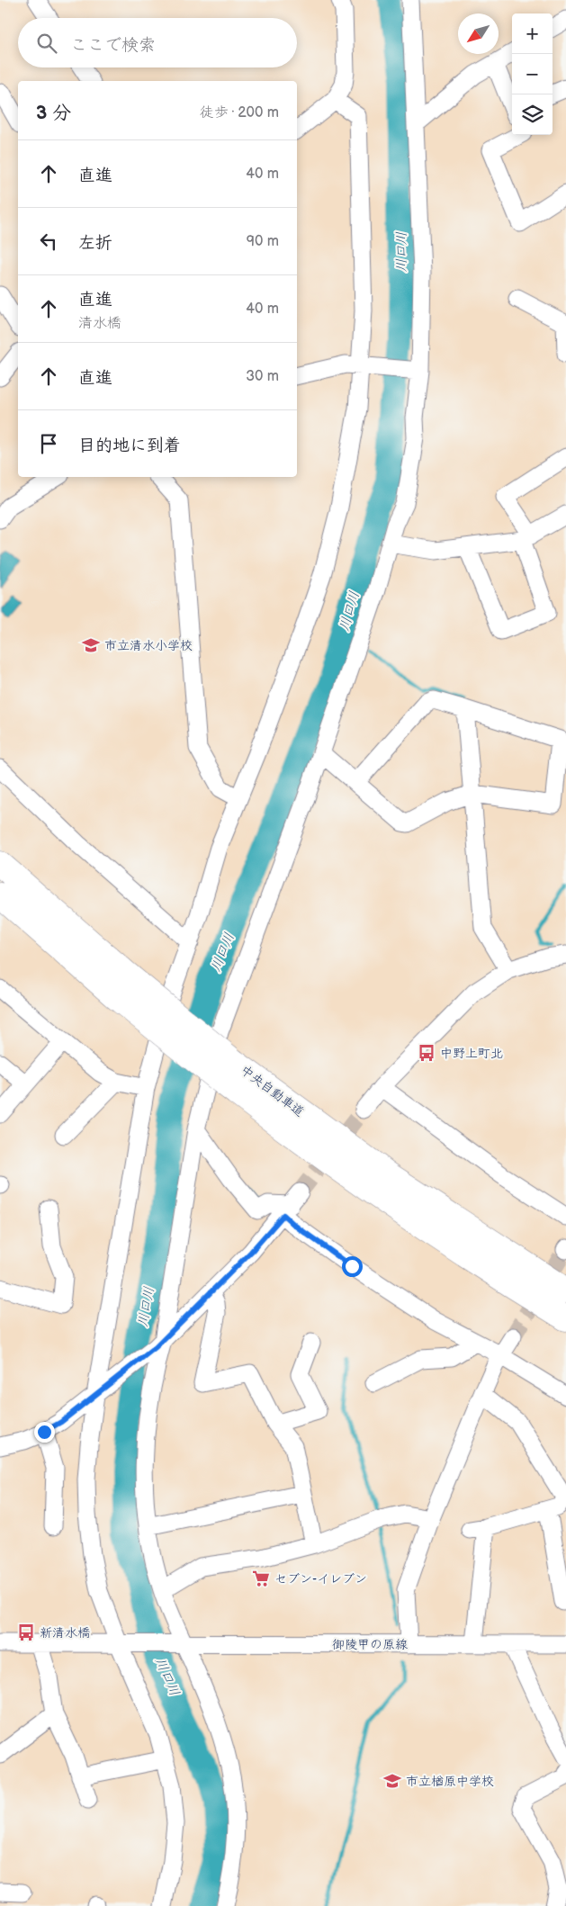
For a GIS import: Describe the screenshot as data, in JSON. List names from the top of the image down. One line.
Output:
{"streets":{"highway":["中央自動車道"],"street":["御陵甲の原線"]},"water":["川口川"],"places":{"school or university":["市立清水小学校","市立楢原中学校"],"bus stop":["中野上町北","新清水橋"],"supermarket":["セブン-イレブン"]},"north":"bottom left","page":{"map_buttons":["+","−"],"search":"ここで検索","heading":["3 分","徒歩 · 200 m"],"list":[["直進","40 m"],["左折","90 m"],["直進","清水橋","40 m"],["直進","30 m"],"目的地に到着"]}}
